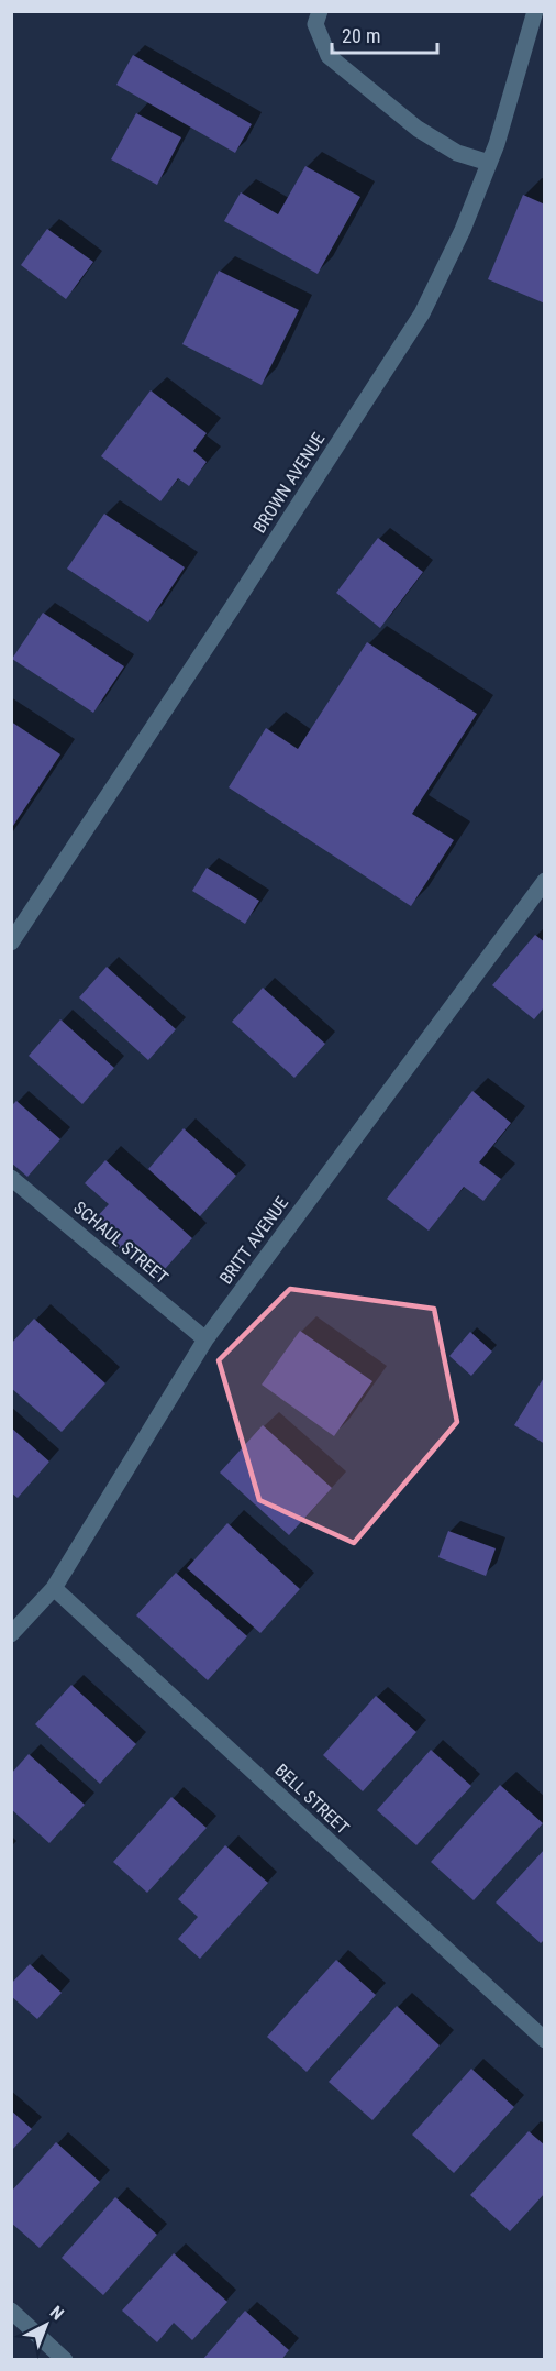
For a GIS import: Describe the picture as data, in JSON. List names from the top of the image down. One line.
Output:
{"streets":{"street":["BROWN AVENUE","BRITT AVENUE","SCHAUL STREET","BELL STREET"]},"crossings":[["BRITT AVENUE","SCHAUL STREET"],["BRITT AVENUE","BELL STREET"]],"scale_bar":"20 m","north":"top right"}
